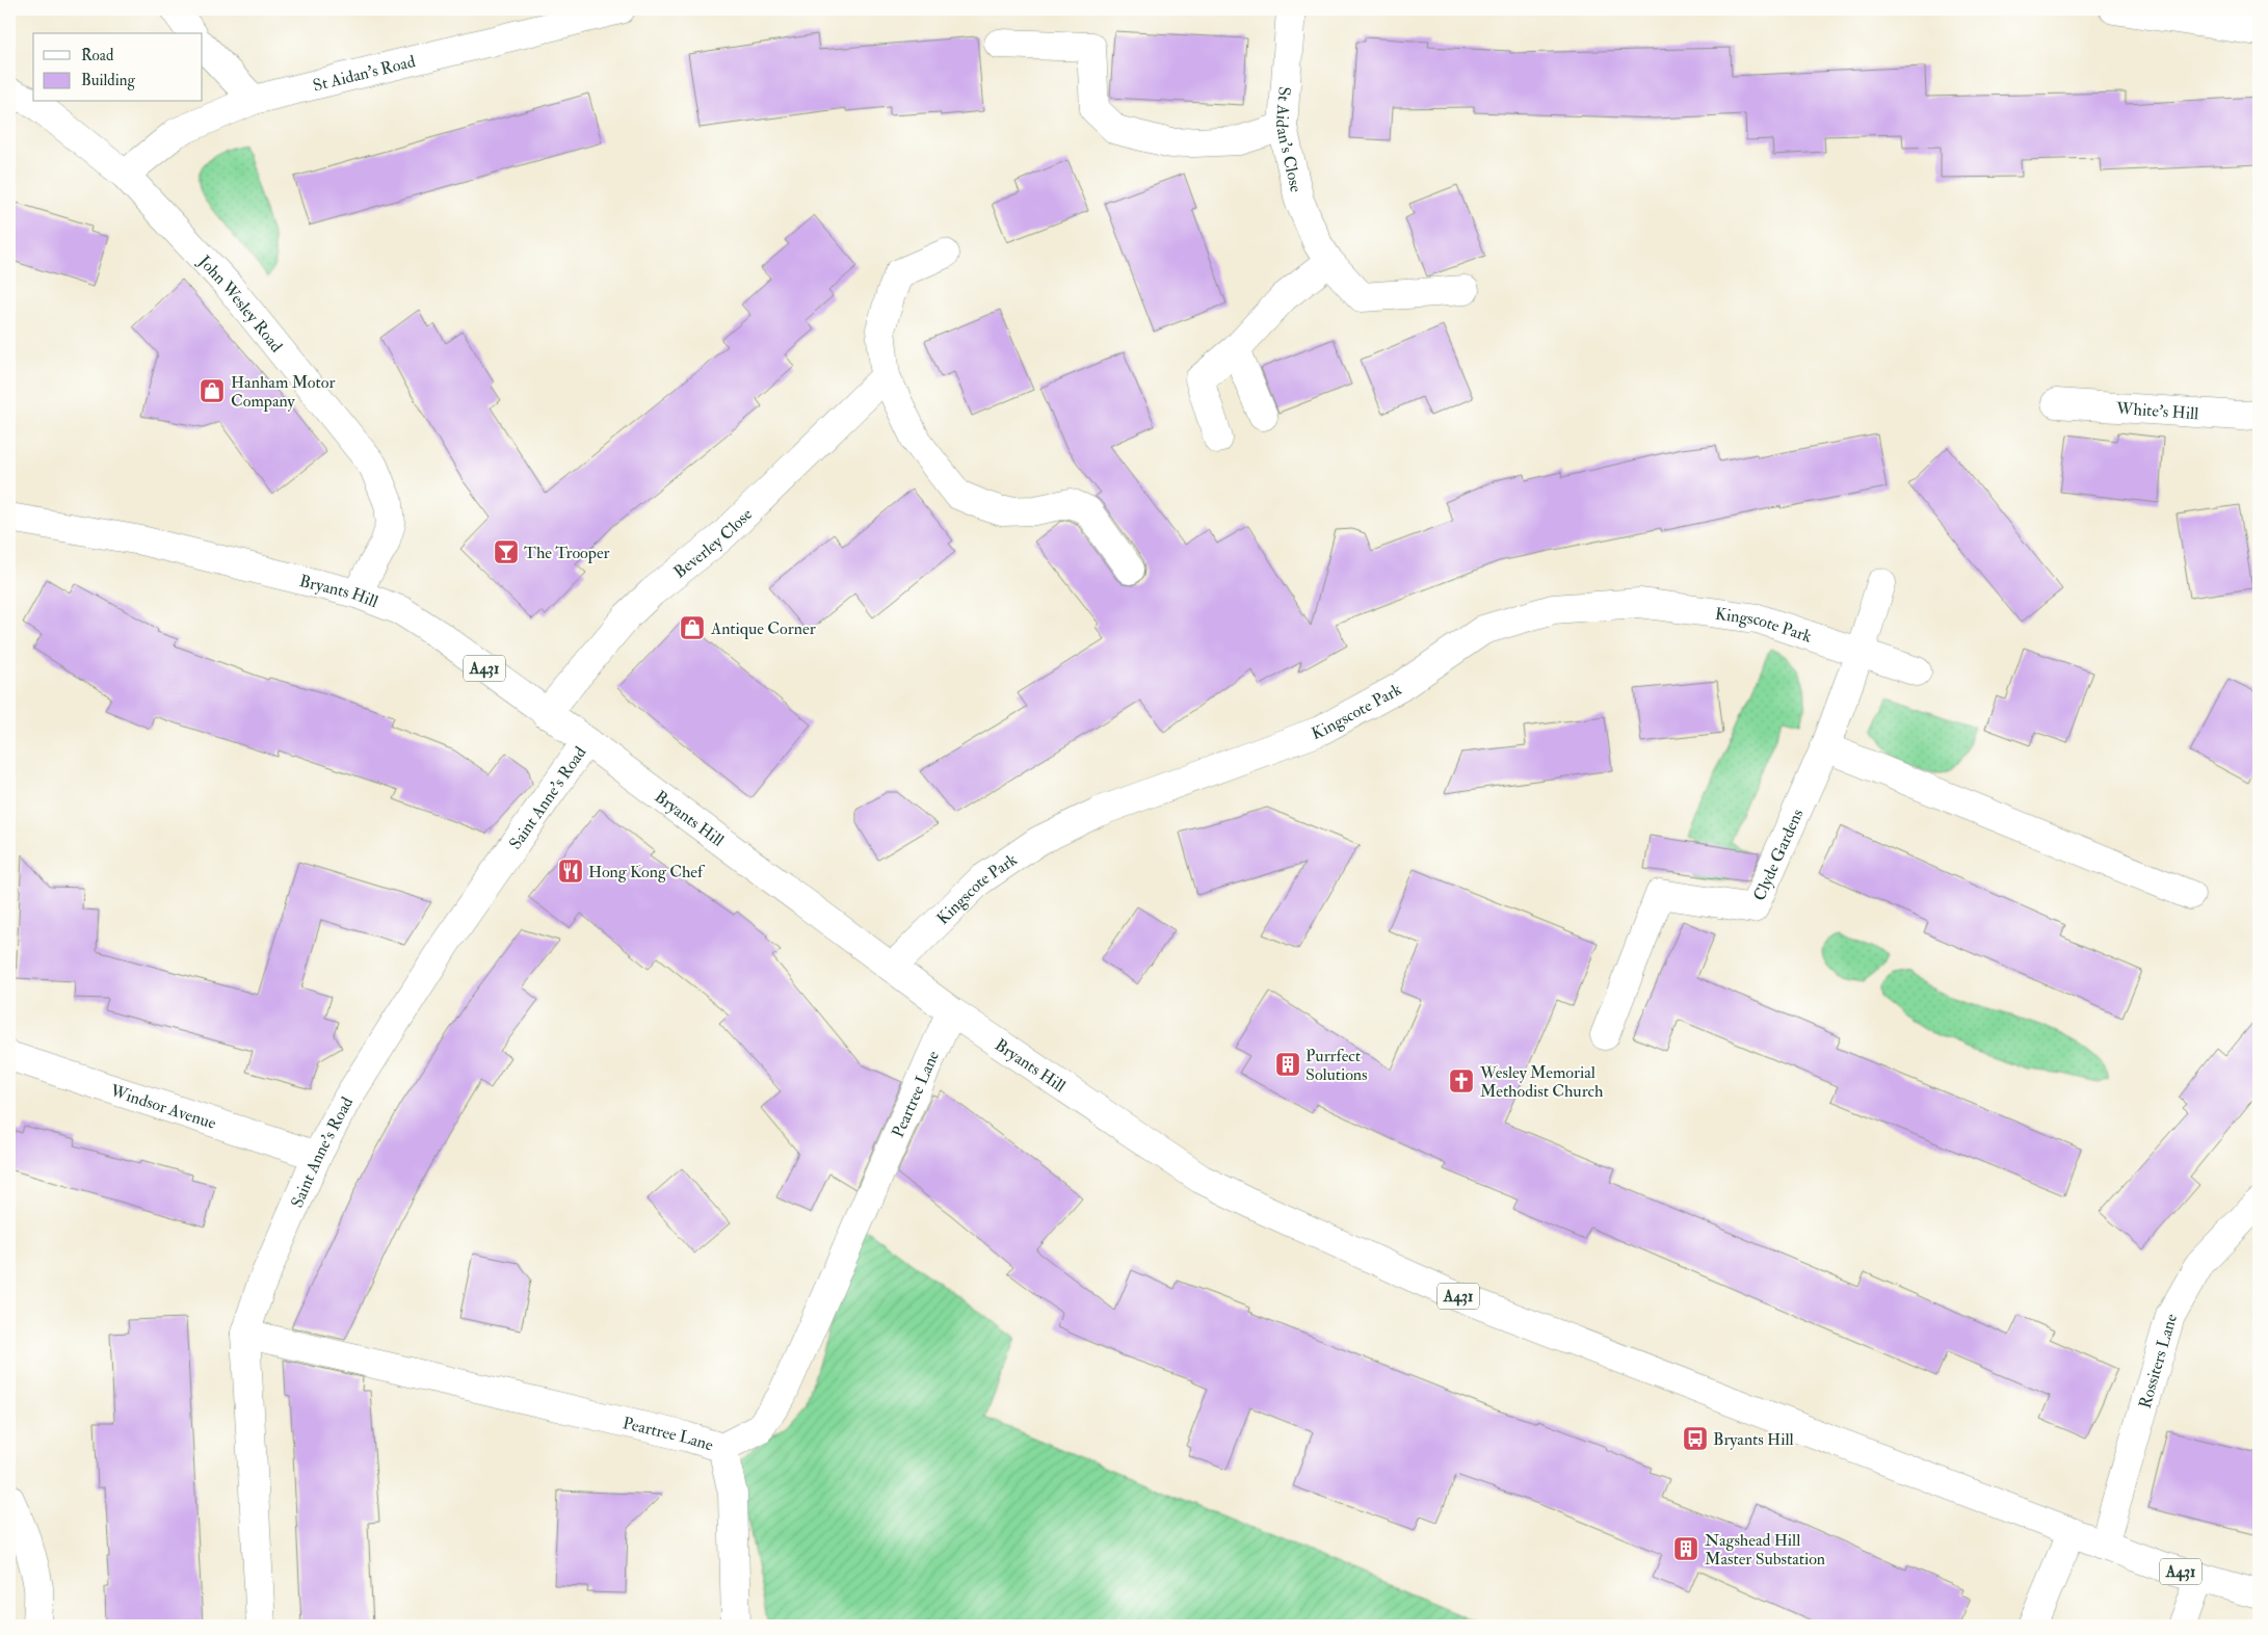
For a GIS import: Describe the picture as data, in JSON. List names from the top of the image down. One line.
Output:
{"streets":{"street":["St Aidan's Road","St Aidan's Close","John Wesley Road","White's Hill","Beverley Close","Bryants Hill","Kingscote Park","A431","Saint Anne's Road","Clyde Gardens","Peartree Lane","Windsor Avenue","Rossiters Lane"]},"crossings":[["St Aidan's Road","John Wesley Road"],["John Wesley Road","Bryants Hill"],["Beverley Close","Bryants Hill"],["Bryants Hill","Kingscote Park"],["Bryants Hill","A431"],["Bryants Hill","Saint Anne's Road"],["Bryants Hill","Peartree Lane"],["Bryants Hill","Rossiters Lane"],["Kingscote Park","Clyde Gardens"],["A431","Rossiters Lane"],["Saint Anne's Road","Peartree Lane"],["Saint Anne's Road","Windsor Avenue"]],"places":{"shop":["Hanham Motor Company","Antique Corner"],"bar":["The Trooper"],"restaurant":["Hong Kong Chef"],"building":["Purrfect Solutions","Nagshead Hill Master Substation"],"church":["Wesley Memorial Methodist Church"],"bus stop":["Bryants Hill"]},"legend":["Road","Building"]}
